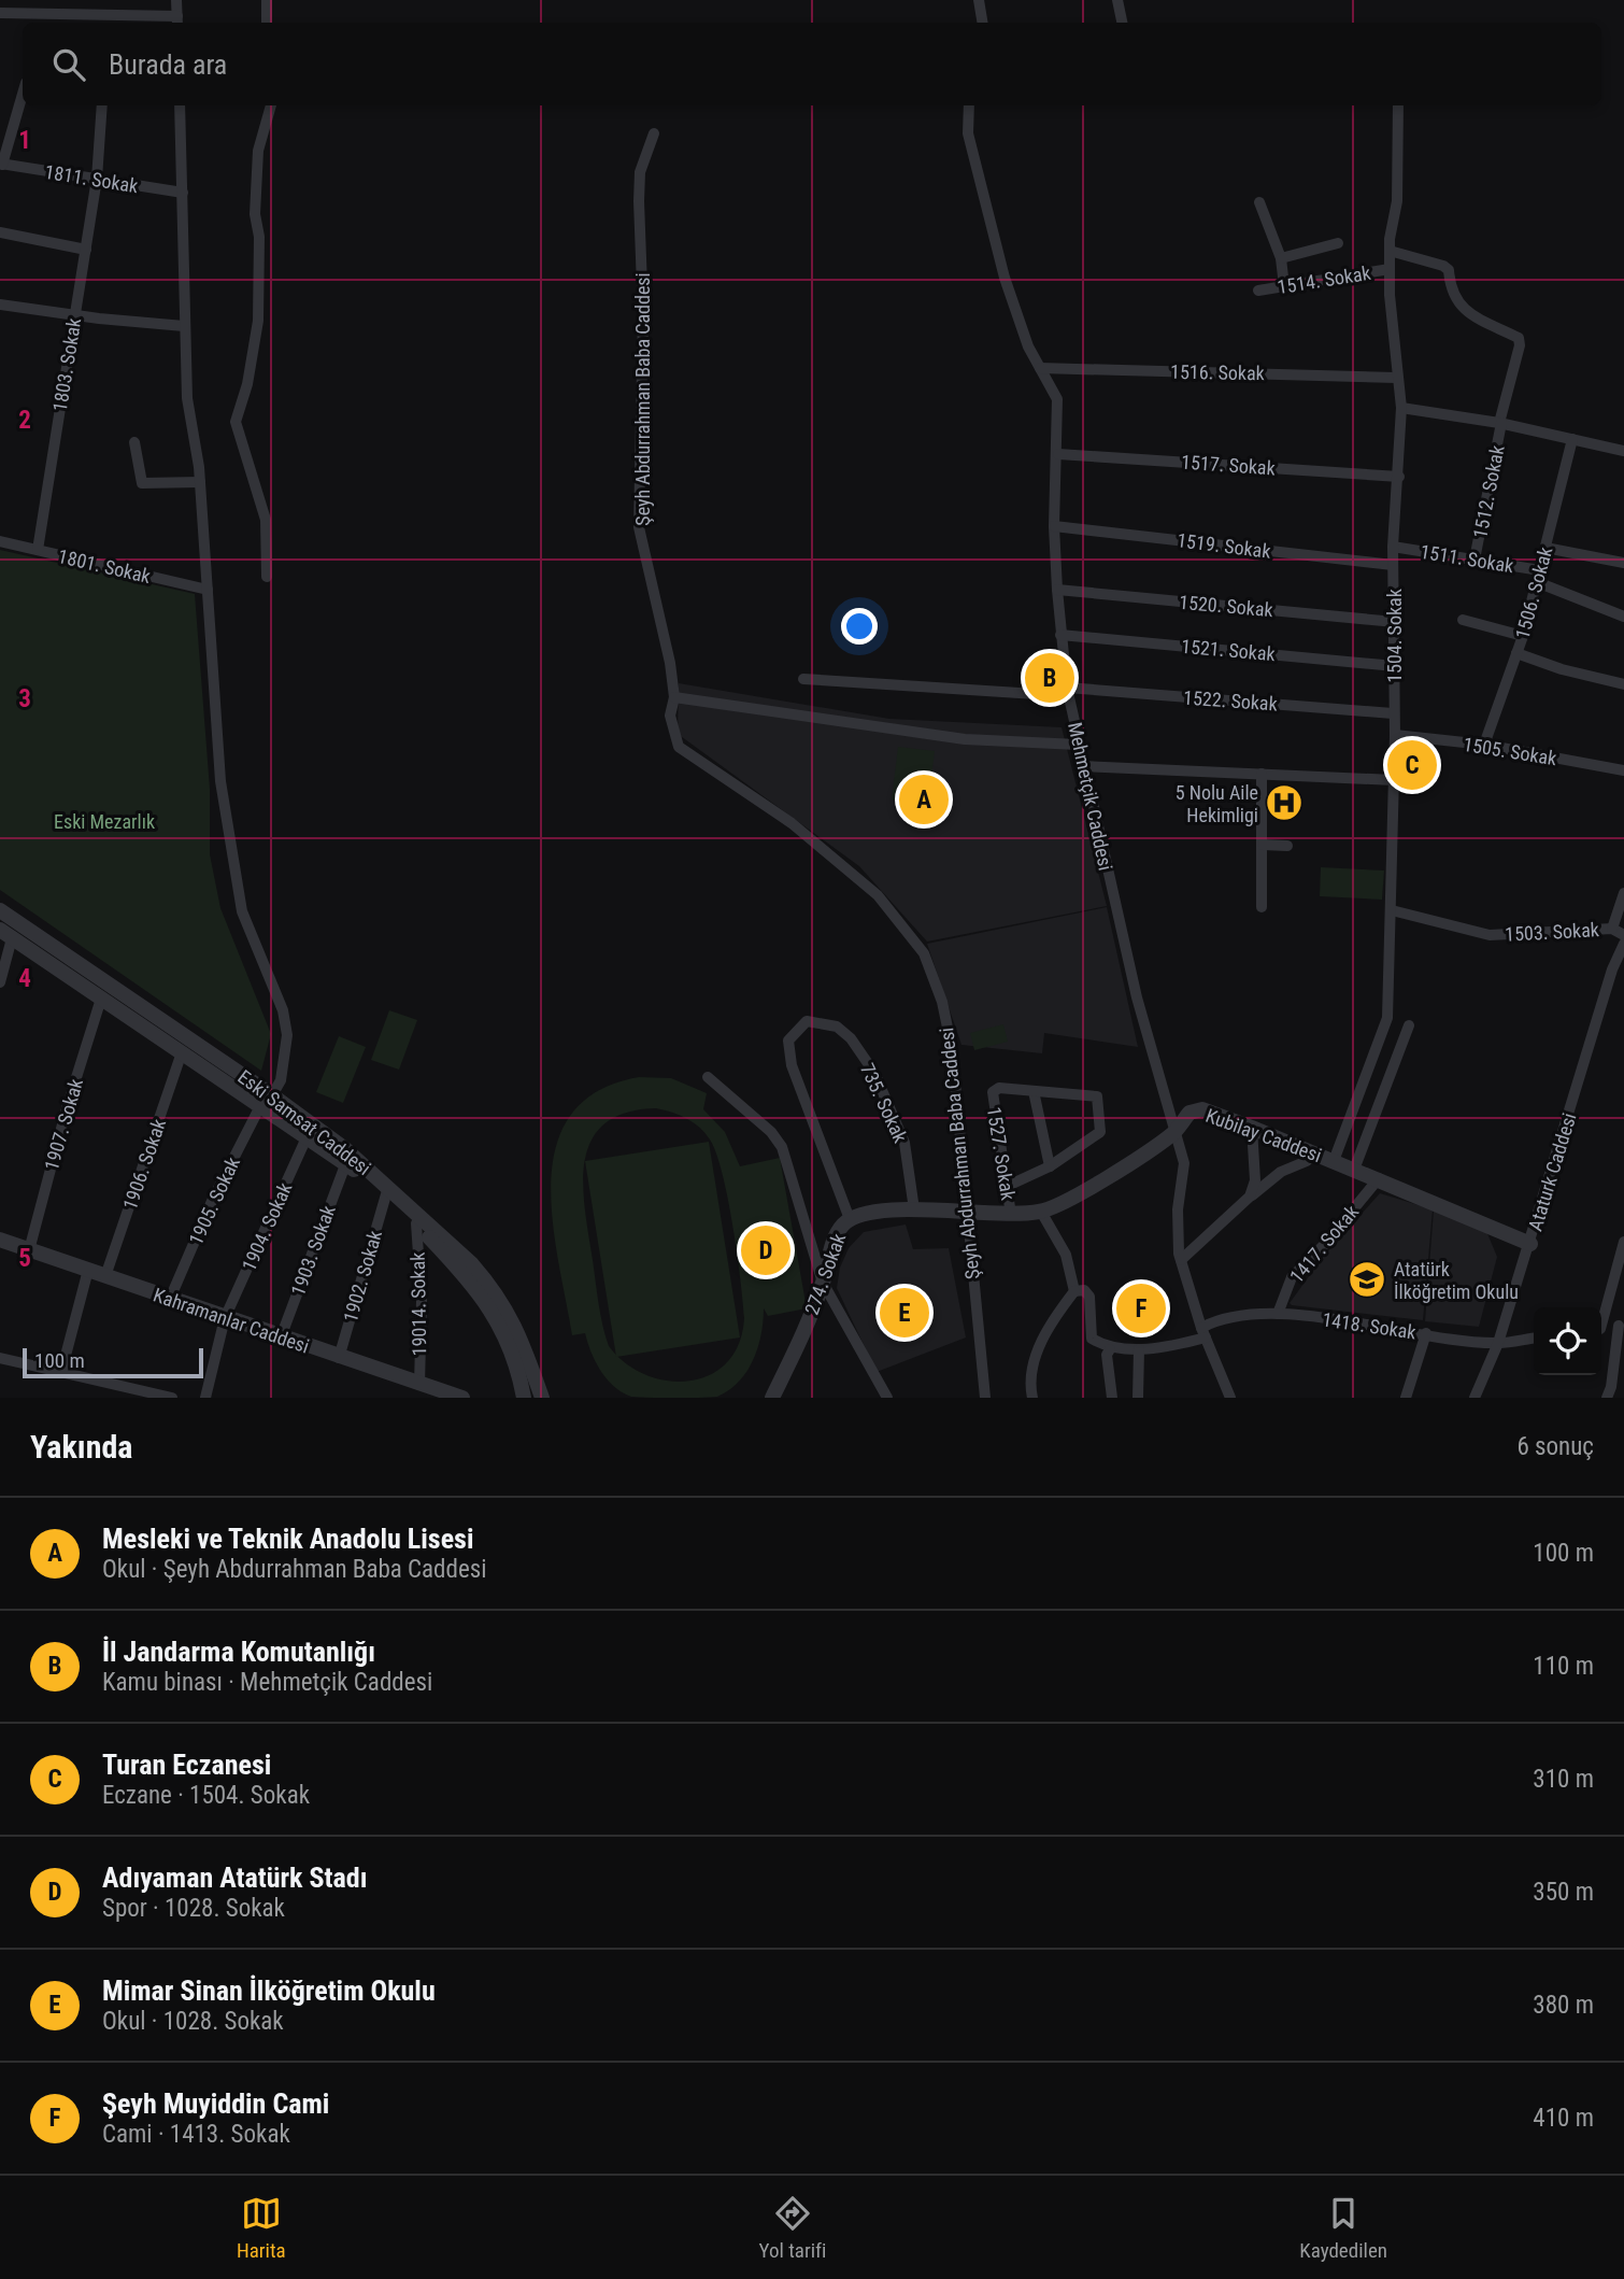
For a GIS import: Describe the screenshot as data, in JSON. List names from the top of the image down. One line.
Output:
{"streets":{"street":["1811. Sokak","1514. Sokak","1803. Sokak","1516. Sokak","Şeyh Abdurrahman Baba Caddesi","1517. Sokak","1512. Sokak","1519. Sokak","1511. Sokak","1801. Sokak","1506. Sokak","1520. Sokak","1504. Sokak","1521. Sokak","1522. Sokak","1505. Sokak","Mehmetçik Caddesi","1503. Sokak","735. Sokak","Eski Samsat Caddesi","1907. Sokak","Kubilay Caddesi","1527. Sokak","1906. Sokak","Ataturk Caddesi","1905. Sokak","1904. Sokak","1417. Sokak","1903. Sokak","274. Sokak","1902. Sokak","19014. Sokak","Kahramanlar Caddesi","1418. Sokak"]},"crossings":[["1811. Sokak","1803. Sokak"],["1811. Sokak","1905. Sokak"],["1514. Sokak","1504. Sokak"],["1803. Sokak","1801. Sokak"],["1516. Sokak","1504. Sokak"],["1516. Sokak","Mehmetçik Caddesi"],["Şeyh Abdurrahman Baba Caddesi","Kubilay Caddesi"],["Şeyh Abdurrahman Baba Caddesi","274. Sokak"],["1517. Sokak","1504. Sokak"],["1517. Sokak","Mehmetçik Caddesi"],["1512. Sokak","1511. Sokak"],["1512. Sokak","1504. Sokak"],["1519. Sokak","1504. Sokak"],["1519. Sokak","Mehmetçik Caddesi"],["1511. Sokak","1506. Sokak"],["1511. Sokak","1504. Sokak"],["1801. Sokak","1905. Sokak"],["1506. Sokak","1505. Sokak"],["1520. Sokak","1504. Sokak"],["1520. Sokak","Mehmetçik Caddesi"],["1504. Sokak","1521. Sokak"],["1504. Sokak","1522. Sokak"],["1504. Sokak","1505. Sokak"],["1504. Sokak","1503. Sokak"],["1504. Sokak","Kubilay Caddesi"],["1521. Sokak","Mehmetçik Caddesi"],["1522. Sokak","Mehmetçik Caddesi"],["Mehmetçik Caddesi","Kubilay Caddesi"],["Mehmetçik Caddesi","1418. Sokak"],["735. Sokak","274. Sokak"],["Eski Samsat Caddesi","1907. Sokak"],["Eski Samsat Caddesi","1906. Sokak"],["Eski Samsat Caddesi","1905. Sokak"],["Eski Samsat Caddesi","1904. Sokak"],["Eski Samsat Caddesi","1903. Sokak"],["Eski Samsat Caddesi","1902. Sokak"],["Eski Samsat Caddesi","19014. Sokak"],["1907. Sokak","Kahramanlar Caddesi"],["Kubilay Caddesi","1527. Sokak"],["Kubilay Caddesi","Ataturk Caddesi"],["Kubilay Caddesi","1417. Sokak"],["Kubilay Caddesi","274. Sokak"],["1906. Sokak","Kahramanlar Caddesi"],["Ataturk Caddesi","1418. Sokak"],["1905. Sokak","Kahramanlar Caddesi"],["1904. Sokak","Kahramanlar Caddesi"],["1417. Sokak","1418. Sokak"],["1903. Sokak","Kahramanlar Caddesi"],["1902. Sokak","Kahramanlar Caddesi"],["19014. Sokak","Kahramanlar Caddesi"]],"parks":["Eski Mezarlık"],"places":{"hospital":["5 Nolu Aile Hekimligi"],"school or university":["Atatürk İlköğretim Okulu"]},"scale_bar":"100 m","page":{"search":"Burada ara","pins":["B","C","A","D","F","E"],"scale":"100 m","heading":["Yakında","6 sonuç"],"list":[{"mark":"A","name":"Mesleki ve Teknik Anadolu Lisesi","note":"Okul · Şeyh Abdurrahman Baba Caddesi","value":"100 m"},{"mark":"B","name":"İl Jandarma Komutanlığı","note":"Kamu binası · Mehmetçik Caddesi","value":"110 m"},{"mark":"C","name":"Turan Eczanesi","note":"Eczane · 1504. Sokak","value":"310 m"},{"mark":"D","name":"Adıyaman Atatürk Stadı","note":"Spor · 1028. Sokak","value":"350 m"},{"mark":"E","name":"Mimar Sinan İlköğretim Okulu","note":"Okul · 1028. Sokak","value":"380 m"},{"mark":"F","name":"Şeyh Muyiddin Cami","note":"Cami · 1413. Sokak","value":"410 m"}],"nav":["Harita","Yol tarifi","Kaydedilen"]},"grid":{"rows":["1","2","3","4","5"]}}
